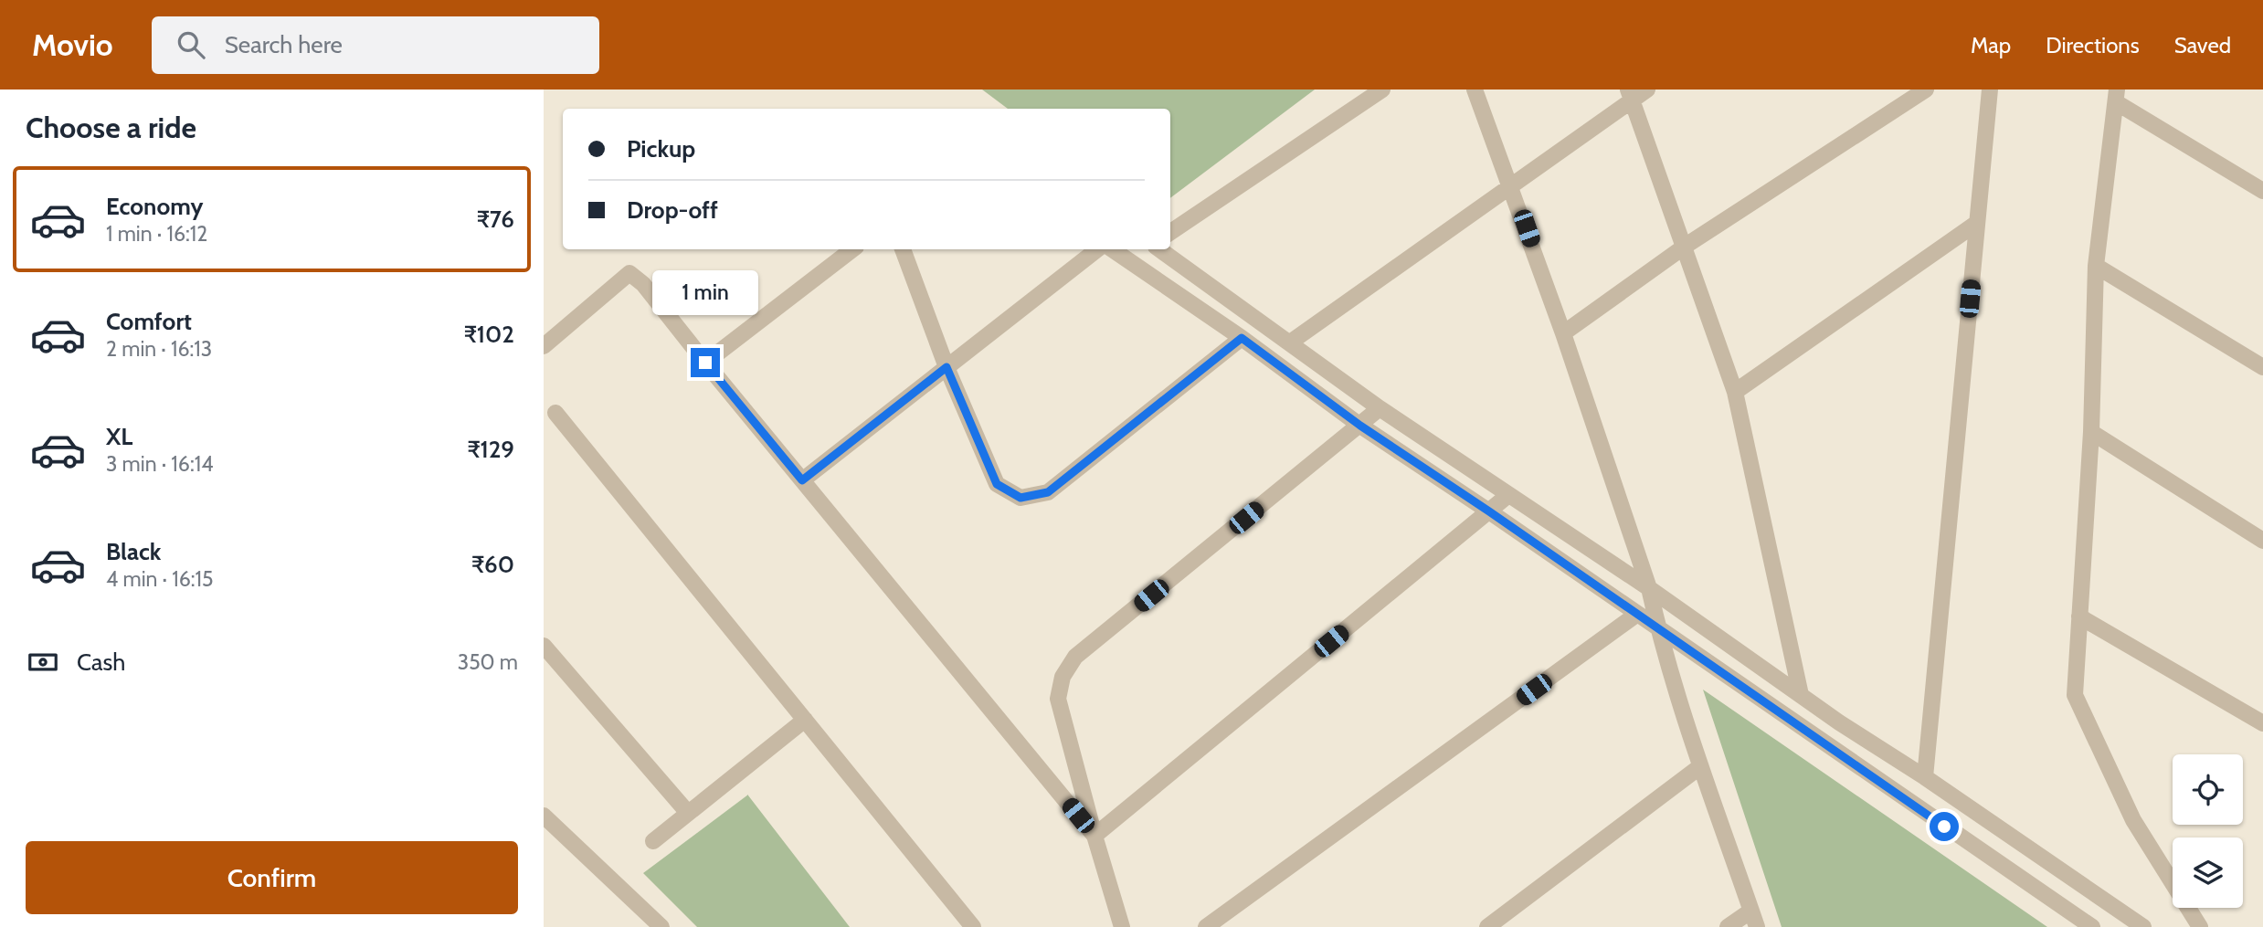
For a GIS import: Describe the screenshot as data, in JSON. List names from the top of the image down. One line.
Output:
{"page":{"header":"Movio","search":"Search here","nav":["Map","Directions","Saved"],"heading":"Choose a ride","banner":["Pickup","Drop-off"],"list":[{"name":"Economy","note":"1 min · 16:12","value":"₹76"},{"name":"Comfort","note":"2 min · 16:13","value":"₹102"},{"name":"XL","note":"3 min · 16:14","value":"₹129"},{"name":"Black","note":"4 min · 16:15","value":"₹60"}],"bubble":"1 min","pay":["Cash","350 m"],"buttons":"Confirm"}}
